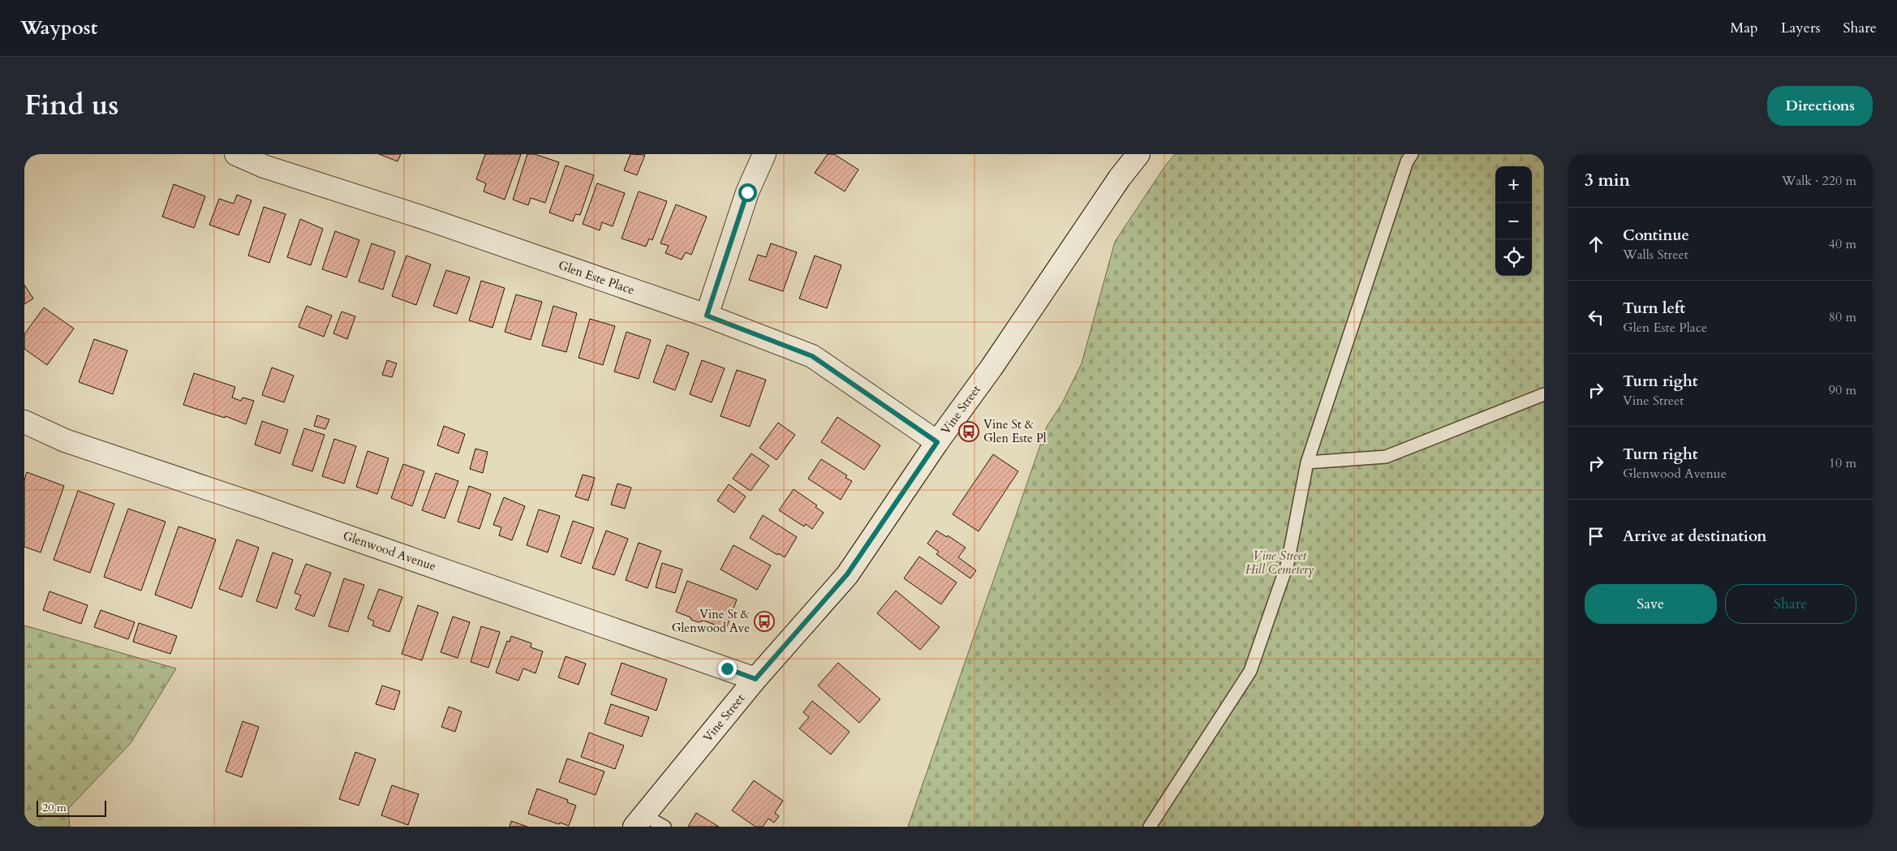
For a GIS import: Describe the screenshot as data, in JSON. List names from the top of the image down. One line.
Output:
{"streets":{"street":["Glen Este Place","Vine Street","Glenwood Avenue"]},"crossings":[["Glen Este Place","Vine Street"],["Vine Street","Glenwood Avenue"]],"parks":["Vine Street Hill Cemetery"],"places":{"bus stop":["Vine St & Glen Este Pl","Vine St & Glenwood Ave"]},"scale_bar":"20 m","page":{"header":"Waypost","nav":["Map","Layers","Share"],"title":"Find us","buttons":["Directions",["Save","Share"]],"heading":["3 min","Walk · 220 m"],"map_buttons":["+","−"],"list":[["Continue","Walls Street","40 m"],["Turn left","Glen Este Place","80 m"],["Turn right","Vine Street","90 m"],["Turn right","Glenwood Avenue","10 m"],"Arrive at destination"],"scale":"20 m"}}
